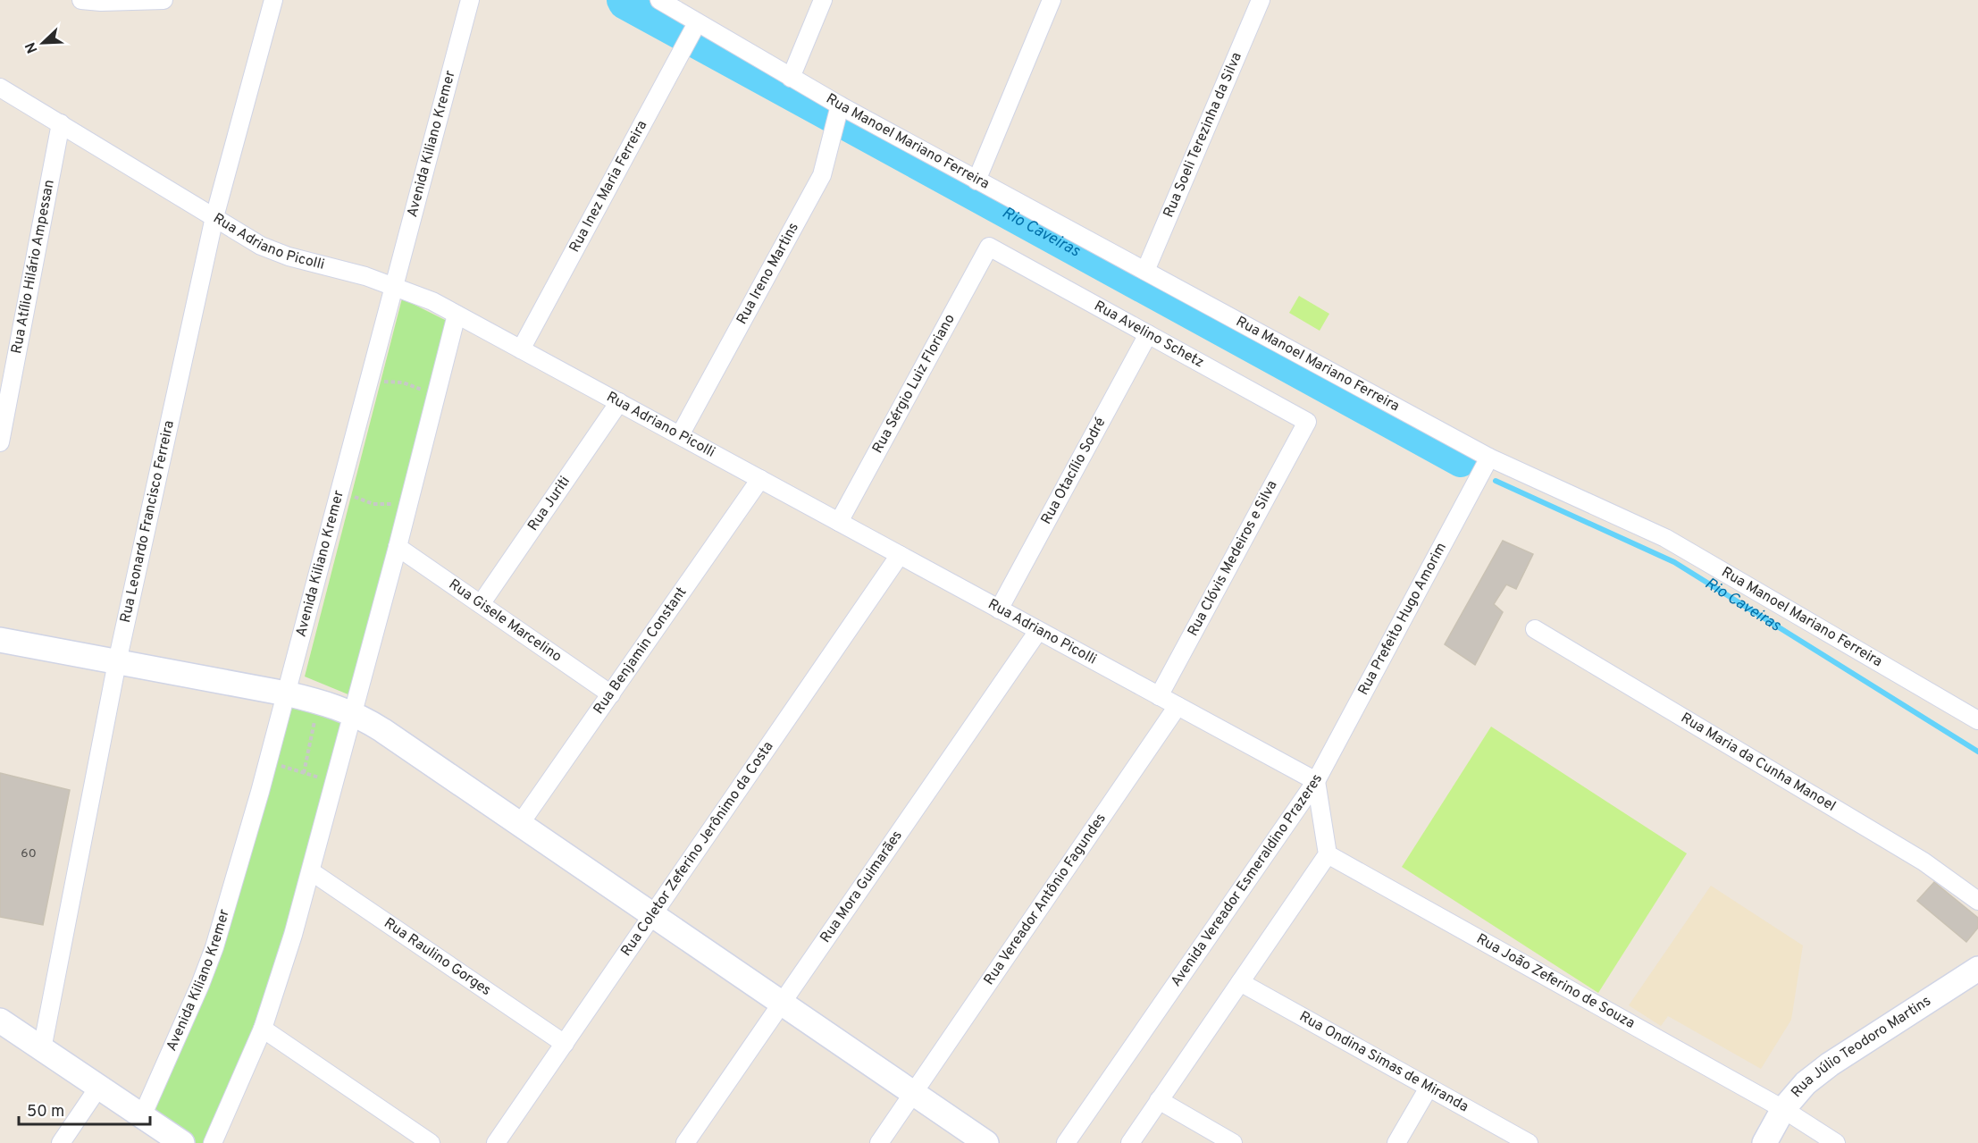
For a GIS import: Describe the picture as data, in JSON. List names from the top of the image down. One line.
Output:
{"streets":{"street":["Rua Soeli Terezinha da Silva","Rua Manoel Mariano Ferreira","Avenida Kiliano Kremer","Rua Inez Maria Ferreira","Rua Adriano Picolli","Rua Atílio Hilário Ampessan","Rua Ireno Martins","Rua Avelino Schetz","Rua Sérgio Luiz Floriano","Rua Otacílio Sodré","Rua Juriti","Rua Leonardo Francisco Ferreira","Rua Clóvis Medeiros e Silva","Rua Prefeito Hugo Amorim","Rua Gisele Marcelino","Rua Benjamin Constant","Rua Maria da Cunha Manoel","Rua Coletor Zeferino Jerônimo da Costa","Rua Mora Guimarães","Avenida Vereador Esmeraldino Prazeres","Rua Vereador Antônio Fagundes","Rua Raulino Gorges","Rua João Zeferino de Souza","Rua Júlio Teodoro Martins","Rua Ondina Simas de Miranda"]},"crossings":[["Rua Soeli Terezinha da Silva","Rua Manoel Mariano Ferreira"],["Rua Manoel Mariano Ferreira","Rua Inez Maria Ferreira"],["Rua Manoel Mariano Ferreira","Rua Ireno Martins"],["Rua Manoel Mariano Ferreira","Rua Prefeito Hugo Amorim"],["Avenida Kiliano Kremer","Rua Adriano Picolli"],["Rua Inez Maria Ferreira","Rua Adriano Picolli"],["Rua Adriano Picolli","Rua Atílio Hilário Ampessan"],["Rua Adriano Picolli","Rua Ireno Martins"],["Rua Adriano Picolli","Rua Sérgio Luiz Floriano"],["Rua Adriano Picolli","Rua Otacílio Sodré"],["Rua Adriano Picolli","Rua Juriti"],["Rua Adriano Picolli","Rua Leonardo Francisco Ferreira"],["Rua Adriano Picolli","Rua Clóvis Medeiros e Silva"],["Rua Adriano Picolli","Rua Prefeito Hugo Amorim"],["Rua Adriano Picolli","Rua Benjamin Constant"],["Rua Adriano Picolli","Rua Coletor Zeferino Jerônimo da Costa"],["Rua Adriano Picolli","Rua Mora Guimarães"],["Rua Adriano Picolli","Avenida Vereador Esmeraldino Prazeres"],["Rua Adriano Picolli","Rua Vereador Antônio Fagundes"],["Rua Avelino Schetz","Rua Sérgio Luiz Floriano"],["Rua Avelino Schetz","Rua Otacílio Sodré"],["Rua Avelino Schetz","Rua Clóvis Medeiros e Silva"],["Rua Juriti","Rua Gisele Marcelino"],["Rua Prefeito Hugo Amorim","Avenida Vereador Esmeraldino Prazeres"],["Rua Gisele Marcelino","Rua Benjamin Constant"],["Rua Coletor Zeferino Jerônimo da Costa","Rua Raulino Gorges"],["Avenida Vereador Esmeraldino Prazeres","Rua João Zeferino de Souza"],["Rua João Zeferino de Souza","Rua Júlio Teodoro Martins"]],"water":["Rio Caveiras"],"house_numbers":["60"],"scale_bar":"50 m","north":"bottom left"}
